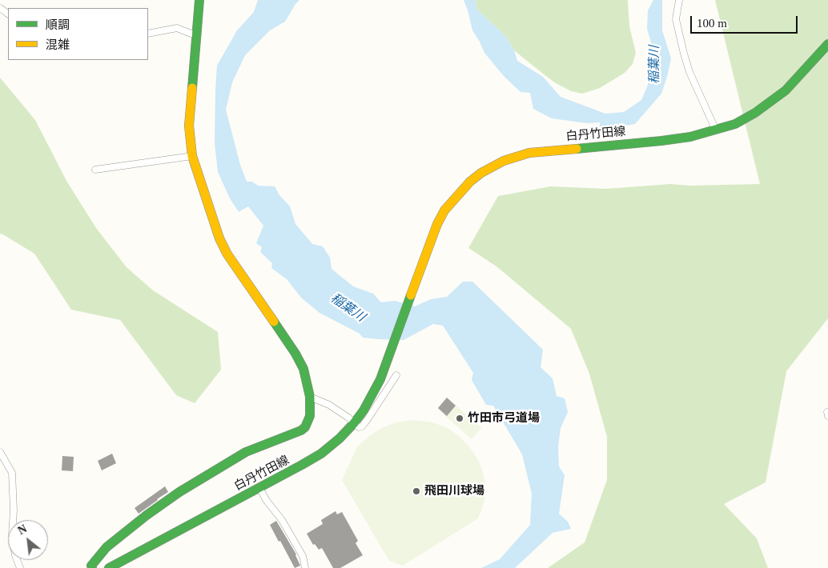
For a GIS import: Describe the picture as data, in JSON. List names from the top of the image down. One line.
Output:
{"streets":{"main road":["白丹竹田線"]},"water":["稲葉川"],"places":["竹田市弓道場","飛田川球場"],"legend":["順調","混雑"],"scale_bar":"100 m","north":"top left"}
